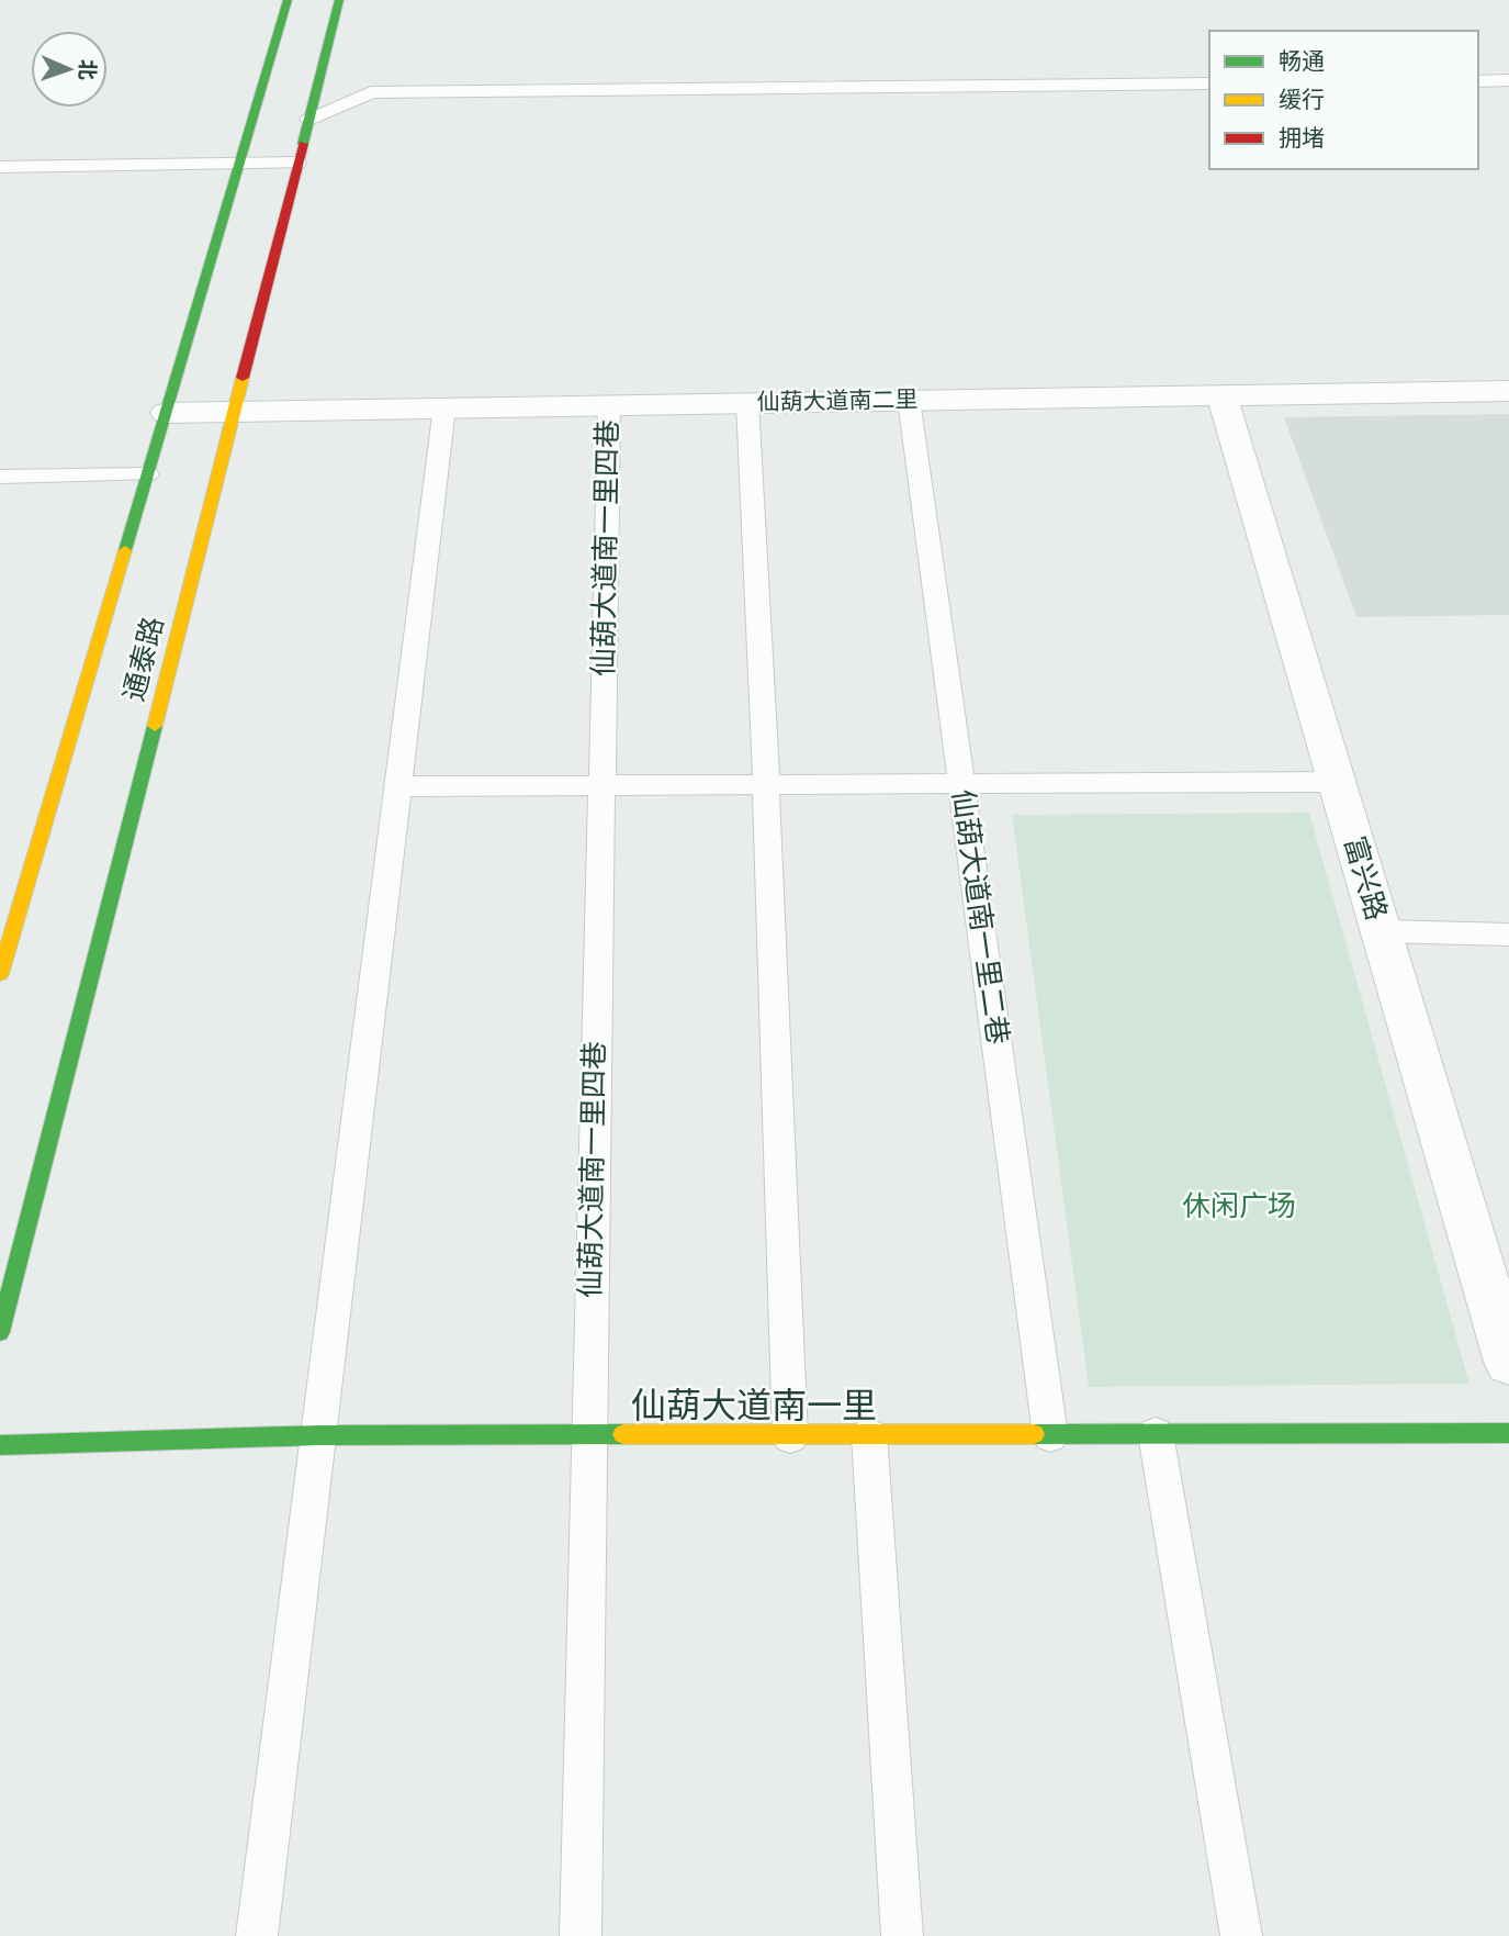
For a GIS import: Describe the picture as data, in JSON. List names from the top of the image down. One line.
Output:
{"streets":{"street":["仙葫大道南二里","通泰路","富兴路","仙葫大道南一里"],"lane":["仙葫大道南一里四巷","仙葫大道南一里二巷"]},"crossings":[["仙葫大道南二里","仙葫大道南一里四巷"],["仙葫大道南二里","通泰路"],["仙葫大道南二里","富兴路"],["仙葫大道南二里","仙葫大道南一里二巷"],["仙葫大道南一里四巷","仙葫大道南一里"],["仙葫大道南一里二巷","仙葫大道南一里"]],"parks":["休闲广场"],"legend":["畅通","缓行","拥堵"],"north":"right"}
